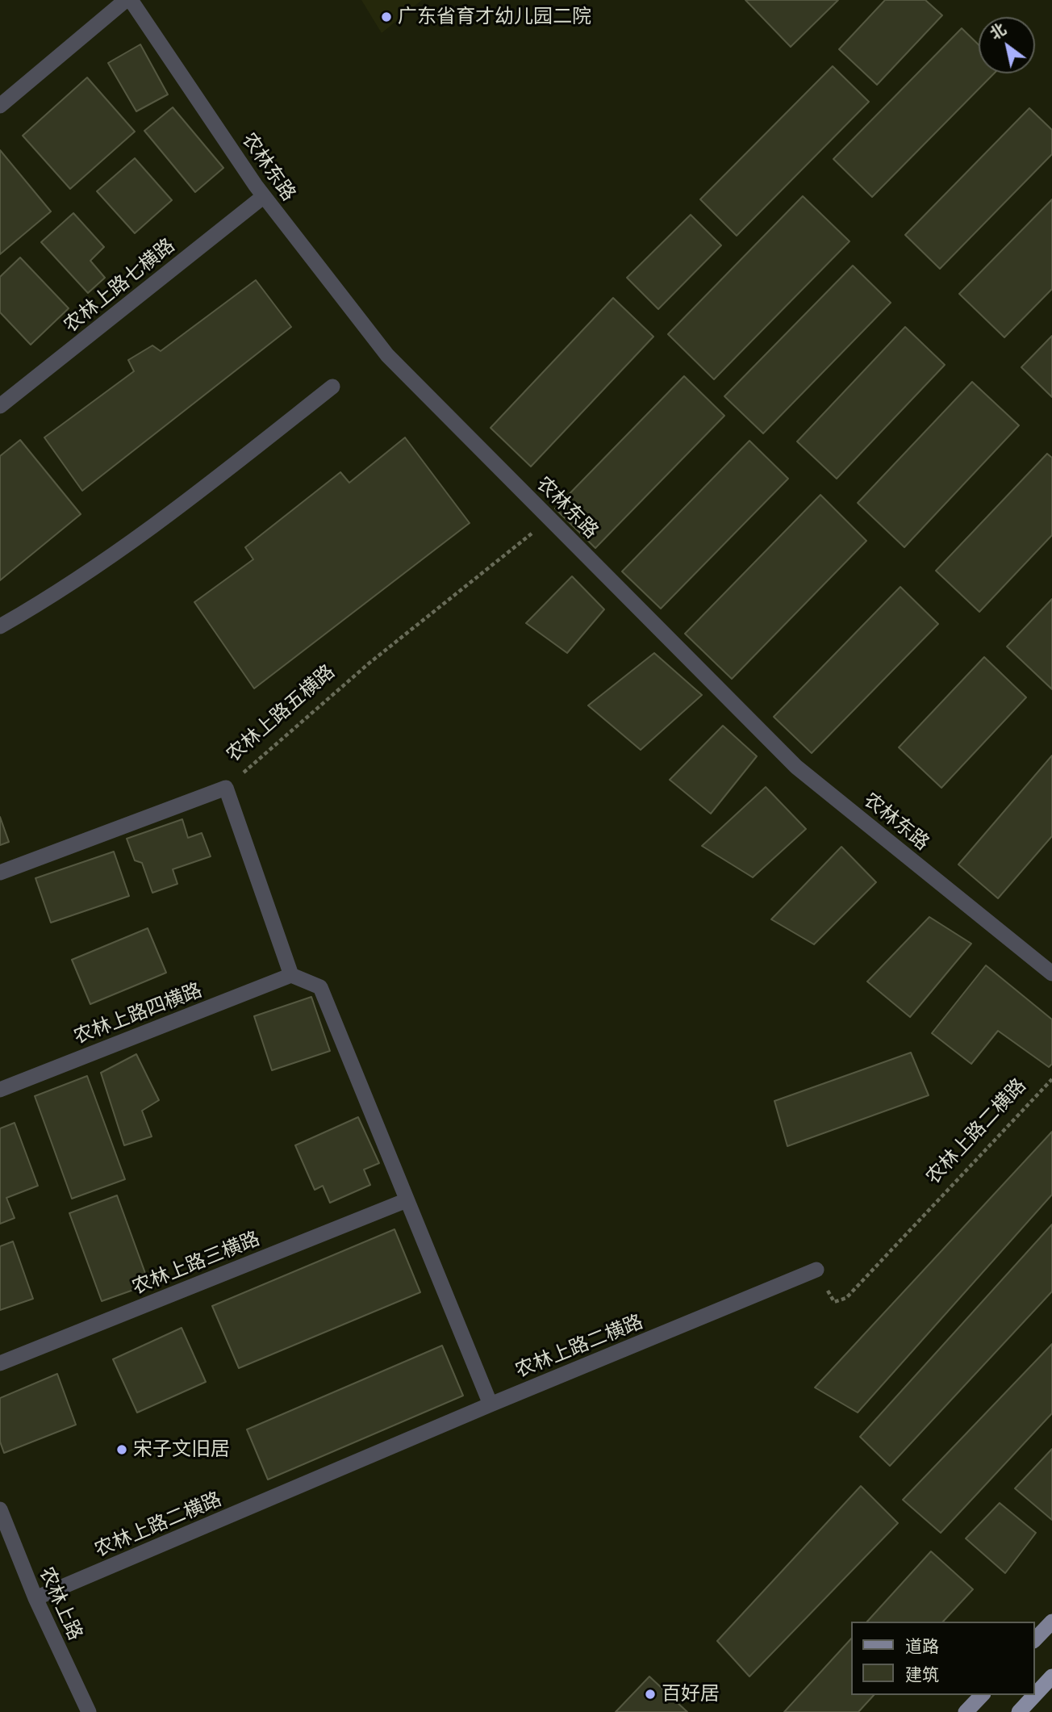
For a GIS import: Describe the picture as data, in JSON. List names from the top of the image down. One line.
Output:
{"streets":{"street":["农林东路","农林上路七横路","农林上路五横路","农林上路四横路","农林上路二横路","农林上路三横路","农林上路"]},"crossings":[["农林东路","农林上路七横路"],["农林东路","农林上路五横路"],["农林上路二横路","农林上路"]],"places":["广东省育才幼儿园二院","宋子文旧居","百好居"],"legend":["道路","建筑"],"north":"top left"}
